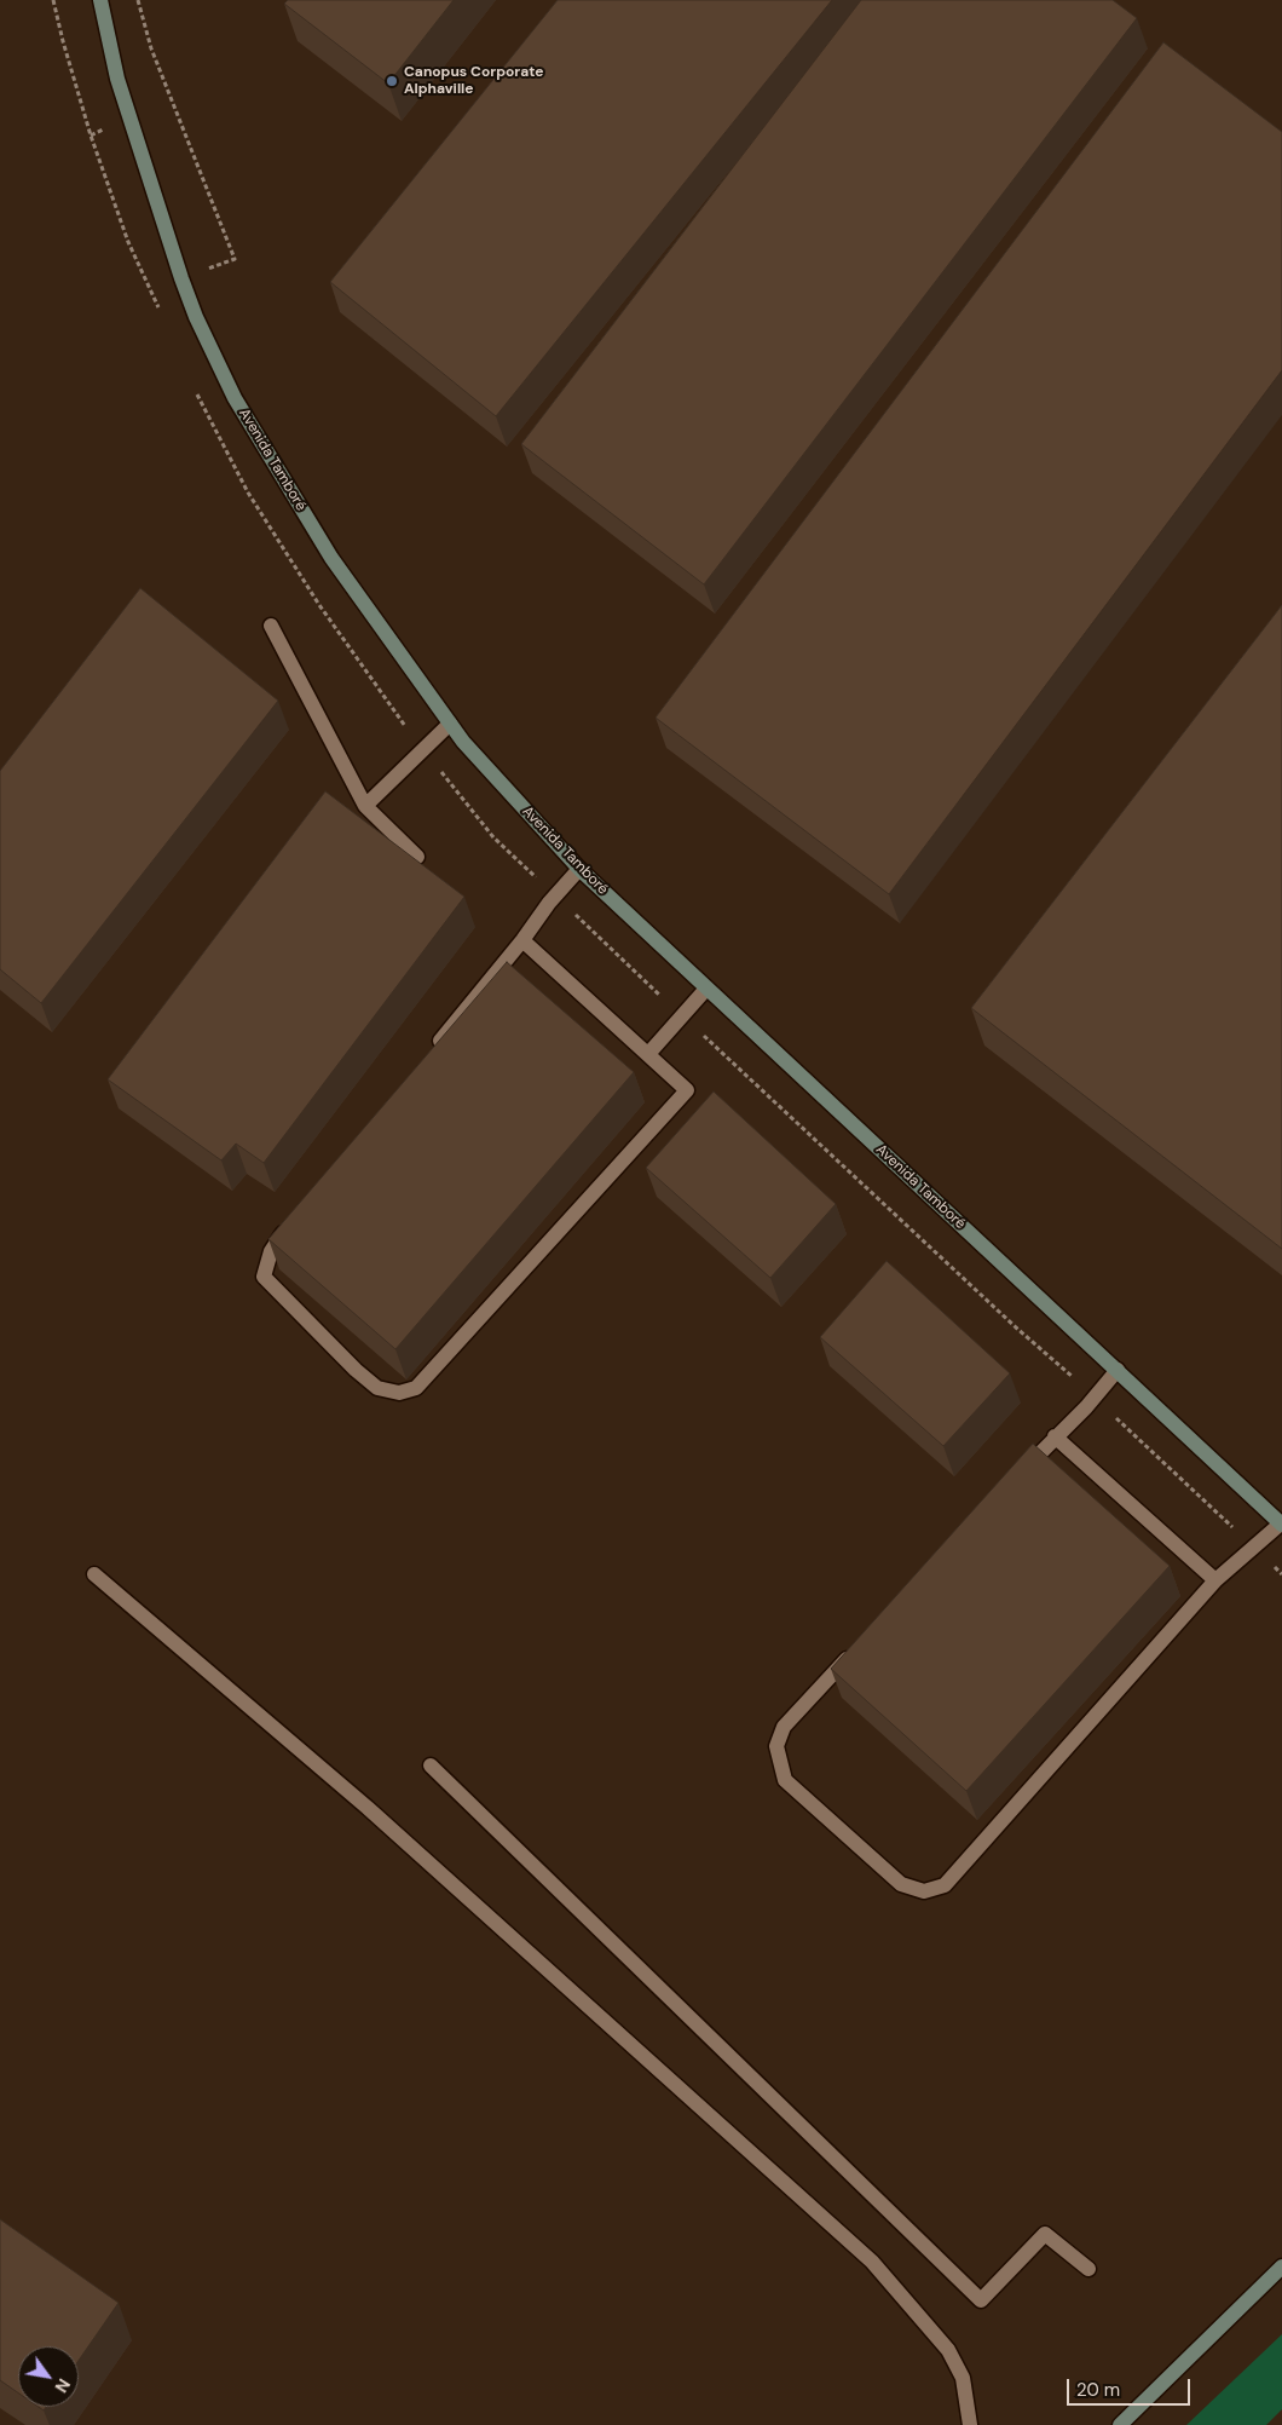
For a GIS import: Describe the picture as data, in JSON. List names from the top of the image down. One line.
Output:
{"streets":{"street":["Avenida Tamboré"]},"places":["Canopus Corporate Alphaville"],"scale_bar":"20 m","north":"bottom right"}
